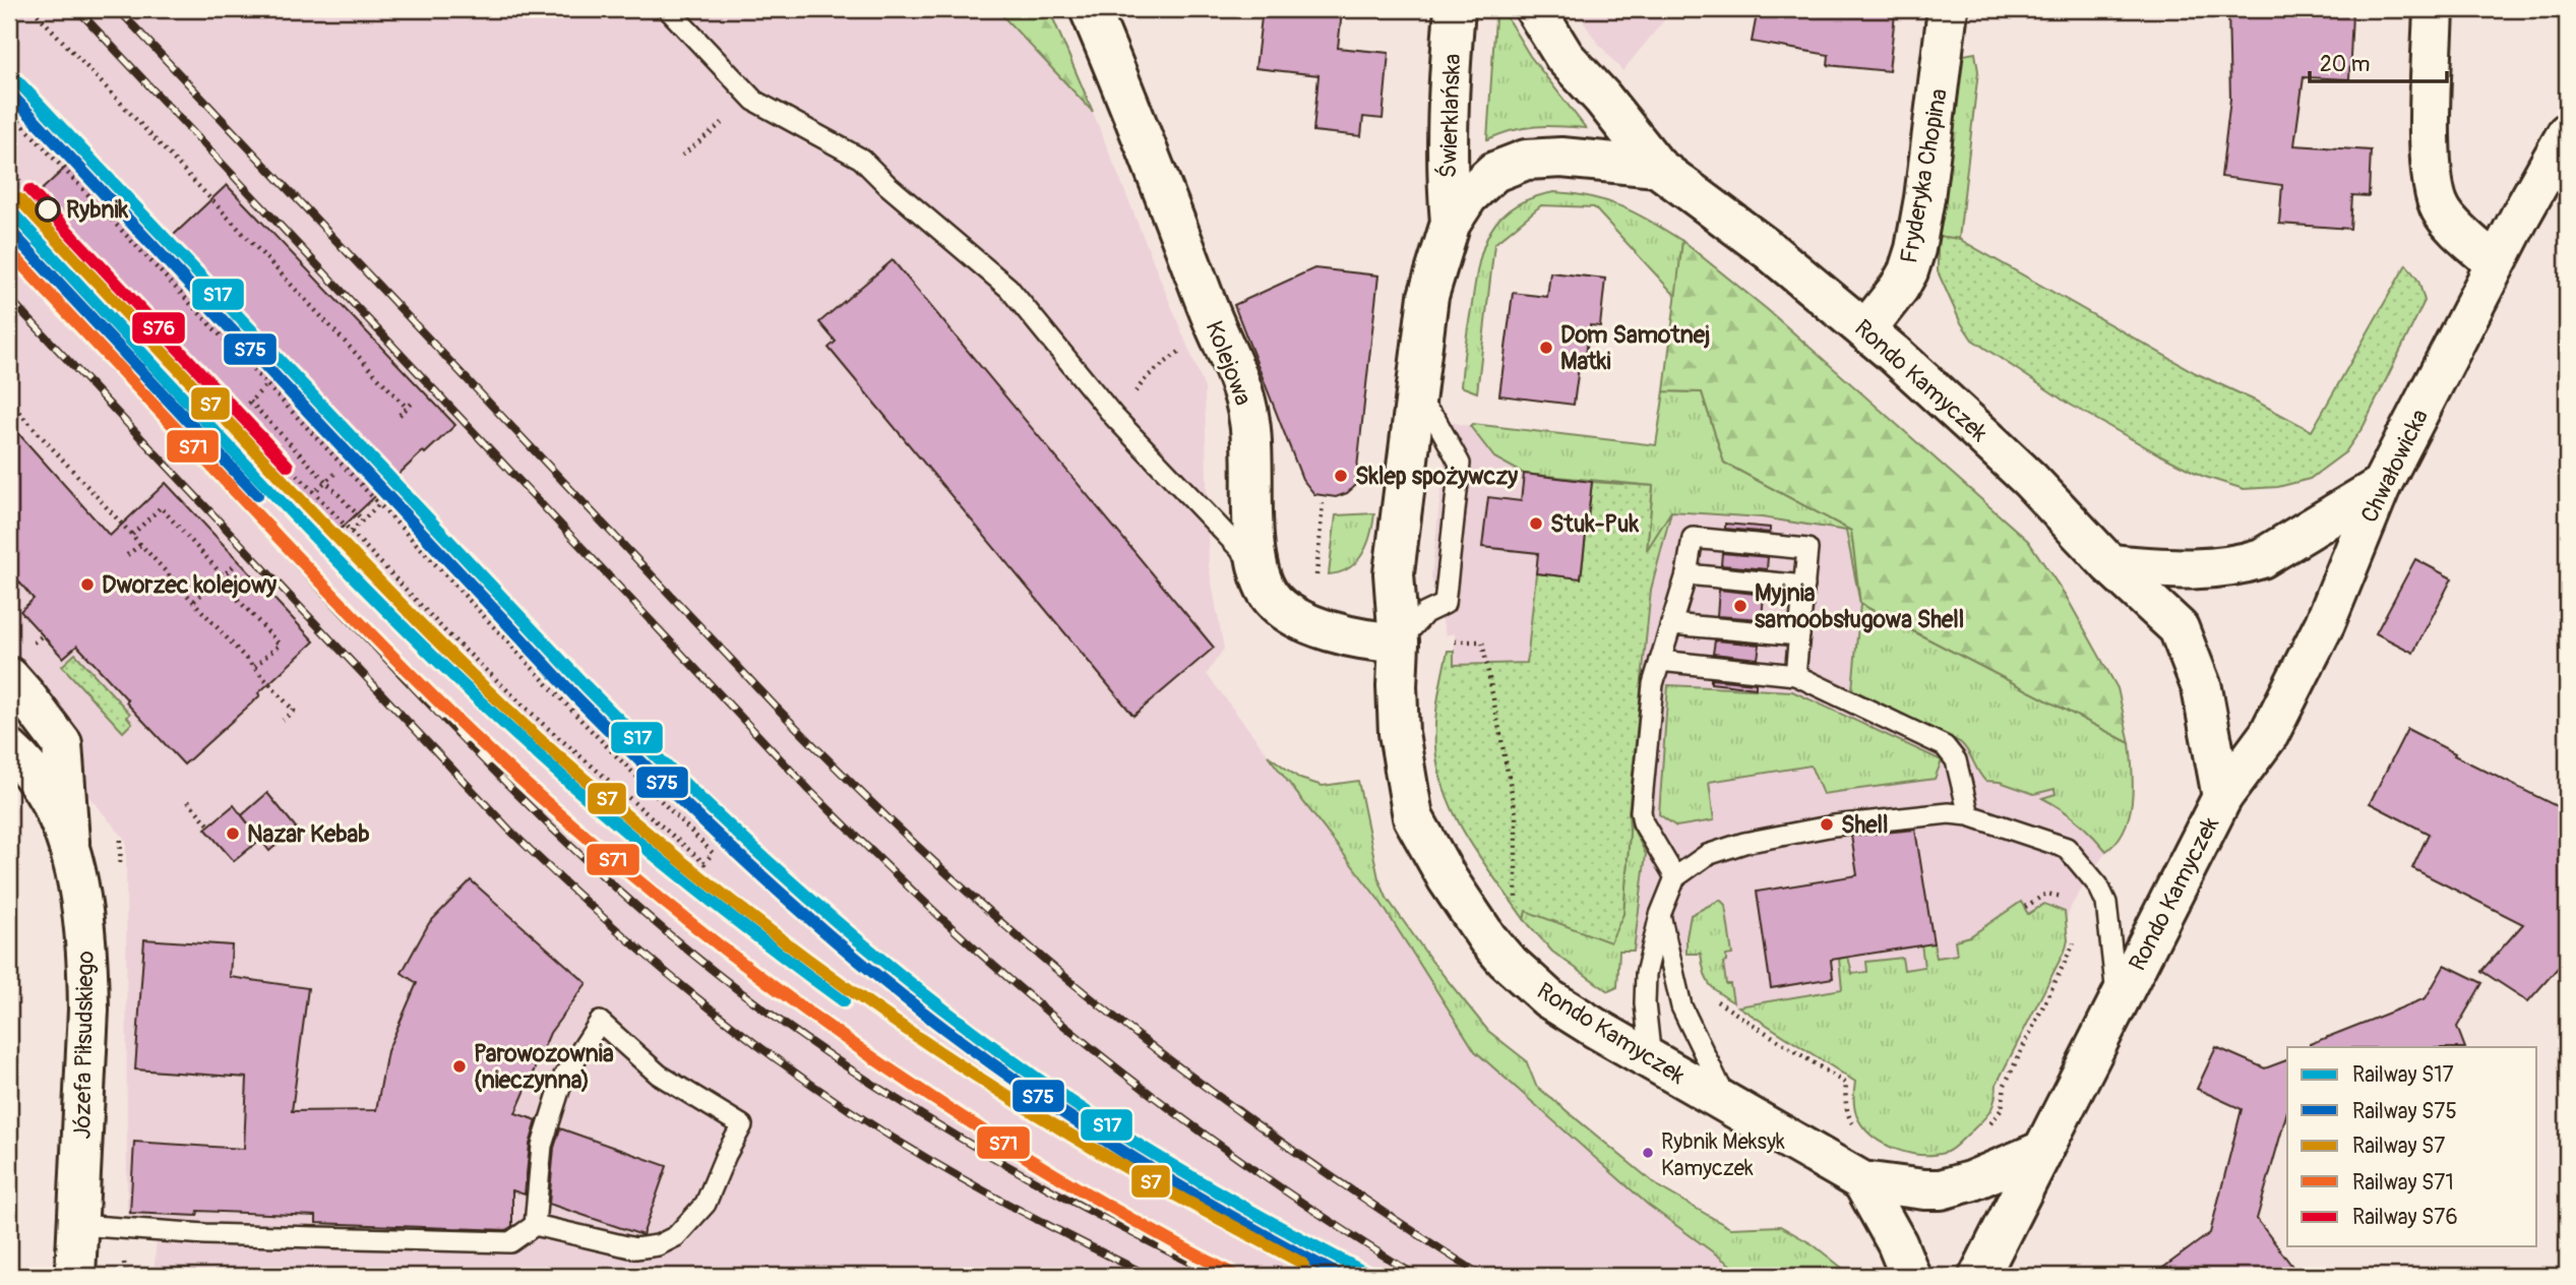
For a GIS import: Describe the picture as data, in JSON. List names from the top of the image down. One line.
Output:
{"streets":{"main road":["Świerklańska","Fryderyka Chopina","Kolejowa","Rondo Kamyczek","Chwałowicka","Józefa Piłsudskiego"]},"crossings":[["Świerklańska","Rondo Kamyczek"],["Fryderyka Chopina","Rondo Kamyczek"],["Kolejowa","Rondo Kamyczek"],["Rondo Kamyczek","Chwałowicka"]],"places":["Rybnik","Dom Samotnej Matki","Sklep spożywczy","Stuk-Puk","Dworzec kolejowy","Myjnia samoobsługowa Shell","Shell","Nazar Kebab","Parowozownia (nieczynna)","Rybnik Meksyk Kamyczek"],"lines":["rail line S17","rail line S75","rail line S76","rail line S7","rail line S71"],"legend":["Railway S17","Railway S75","Railway S7","Railway S71","Railway S76"],"scale_bar":"20 m"}
